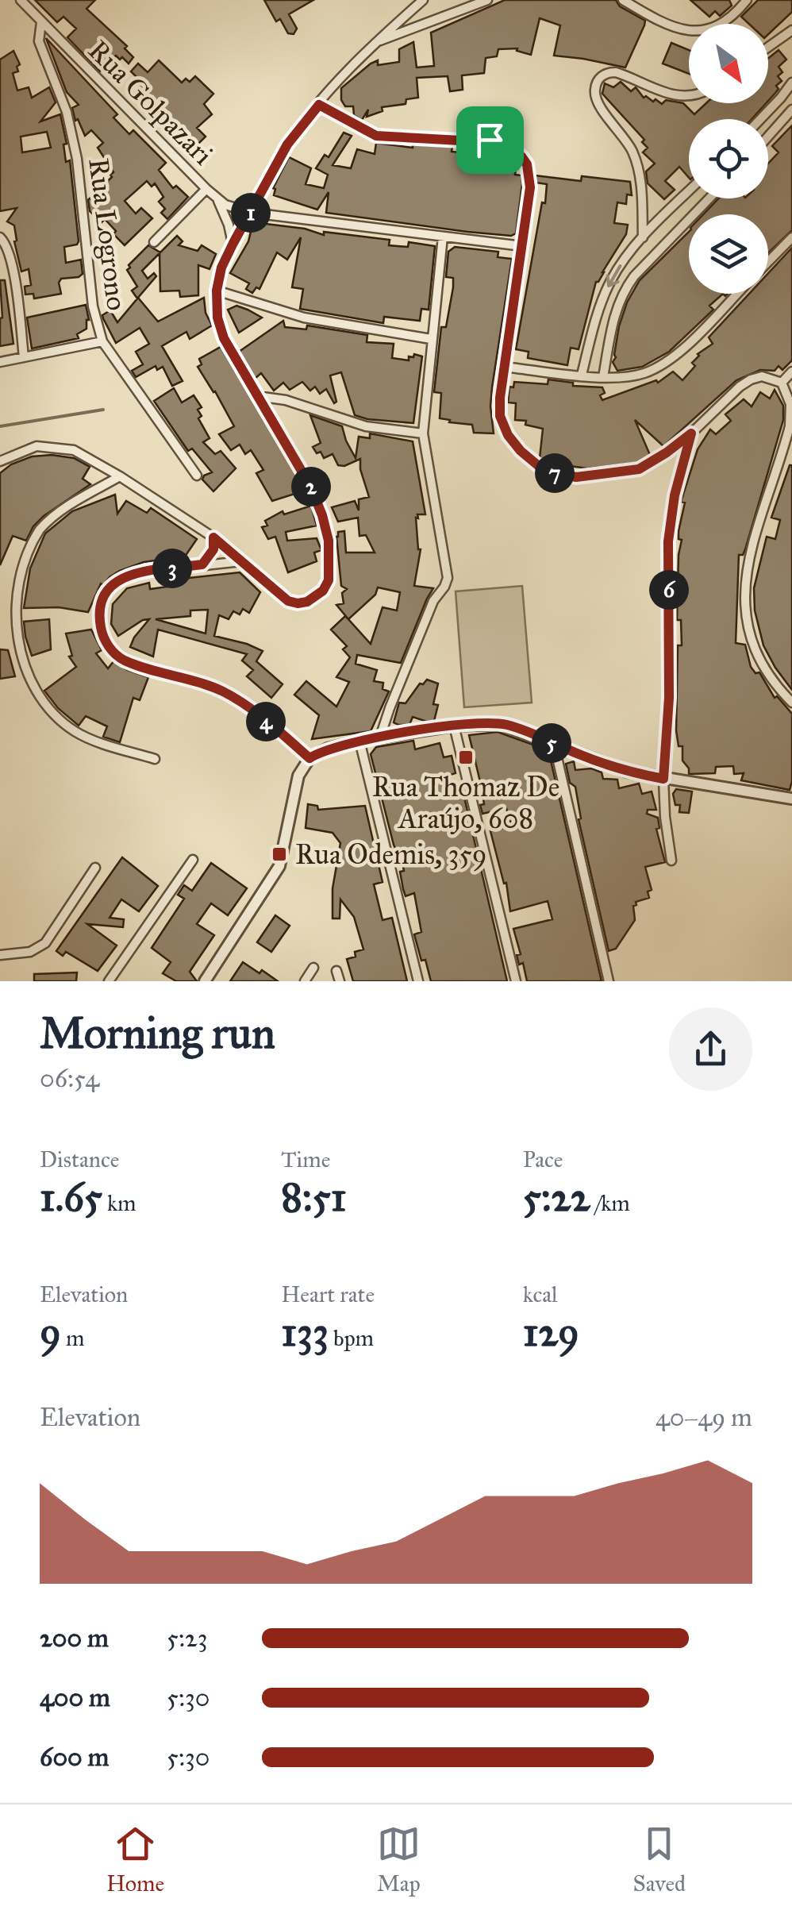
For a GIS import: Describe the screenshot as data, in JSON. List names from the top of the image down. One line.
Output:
{"streets":{"street":["Rua Golpazari","Rua Logrono"]},"crossings":[["Rua Golpazari","Rua Logrono"]],"places":{"transit":["Rua Thomaz De Araújo, 608","Rua Odemis, 359"]},"north":"bottom right","page":{"pins":["1","7","2","3","6","4","5"],"heading":["Morning run","06:54"],"stats":[["Distance","1.65 km"],["Time","8:51"],["Pace","5:22 /km"],["Elevation","9 m"],["Heart rate","133 bpm"],["kcal","129"]],"chart":["Elevation","40–49 m"],"list":[{"name":"200 m","note":"5:23"},{"name":"400 m","note":"5:30"},{"name":"600 m","note":"5:30"}],"tabs":["Home","Map","Saved"]}}
